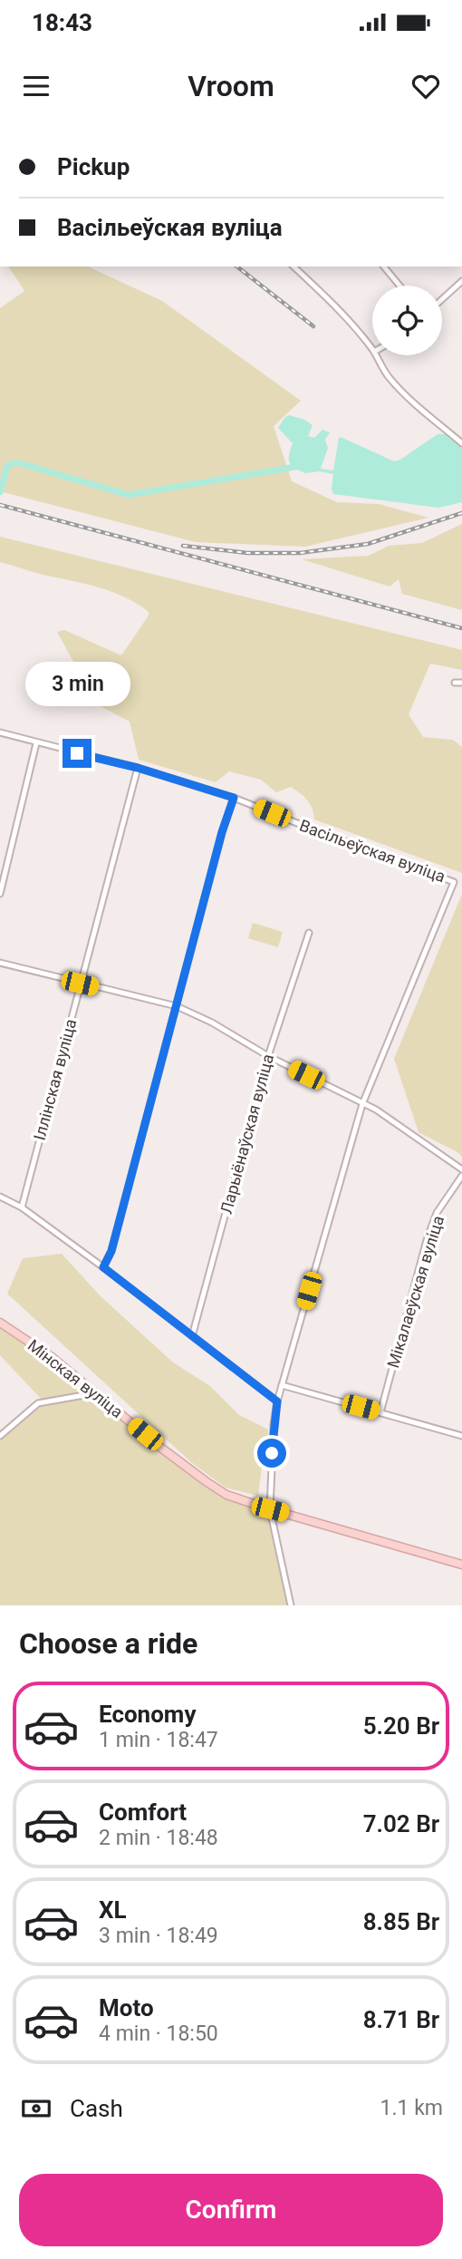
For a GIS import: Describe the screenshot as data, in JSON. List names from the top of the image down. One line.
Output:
{"streets":{"main road":["Мінская вуліца"],"street":["Васільеўская вуліца","Іллінская вуліца","Ларыёнаўская вуліца","Мікалаеўская вуліца"]},"crossings":[["Васільеўская вуліца","Іллінская вуліца"]],"page":{"status":"18:43","header":"Vroom","banner":["Pickup","Васільеўская вуліца"],"bubble":"3 min","heading":"Choose a ride","list":[{"name":"Economy","note":"1 min · 18:47","value":"5.20 Br"},{"name":"Comfort","note":"2 min · 18:48","value":"7.02 Br"},{"name":"XL","note":"3 min · 18:49","value":"8.85 Br"},{"name":"Moto","note":"4 min · 18:50","value":"8.71 Br"}],"pay":["Cash","1.1 km"],"buttons":"Confirm"}}
